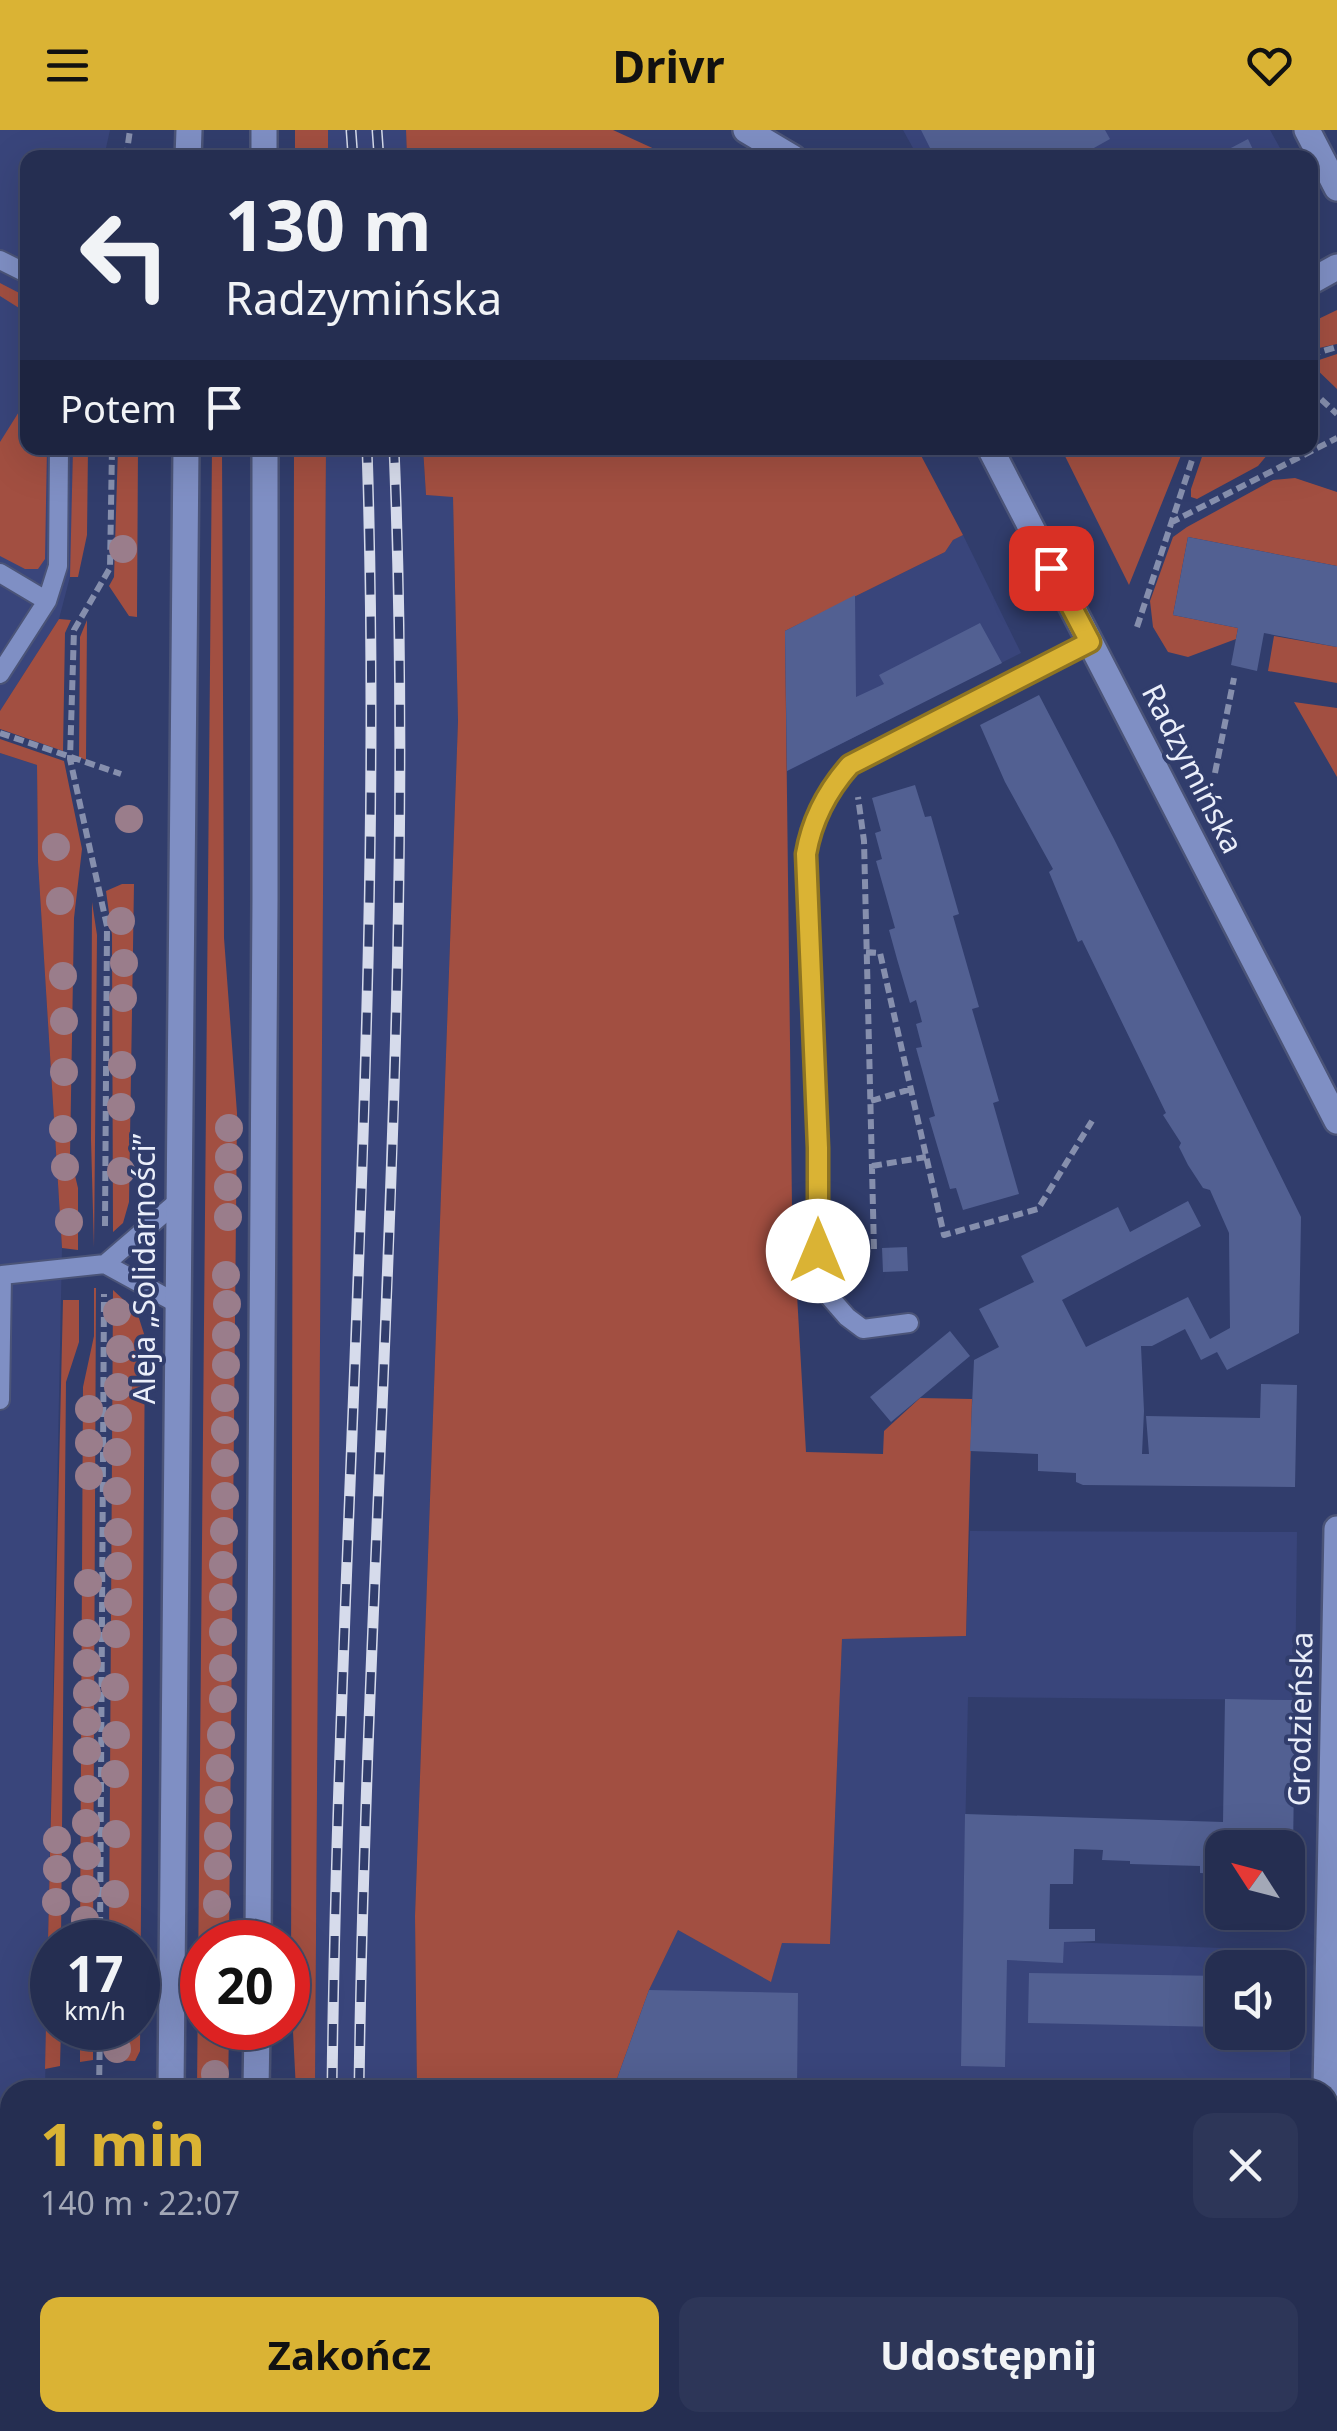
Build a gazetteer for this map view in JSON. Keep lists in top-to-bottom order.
{
  "streets": {
    "main road": ["Radzymińska", "Aleja „Solidarności”", "Grodzieńska"]
  },
  "north": "top left",
  "page": {
    "header": "Drivr",
    "turn": ["130 m", "Radzymińska"],
    "then": "Potem",
    "speed": "17 km/h",
    "limit": "20",
    "heading": ["1 min", "140 m · 22:07"],
    "buttons": ["Zakończ", "Udostępnij"]
  }
}
